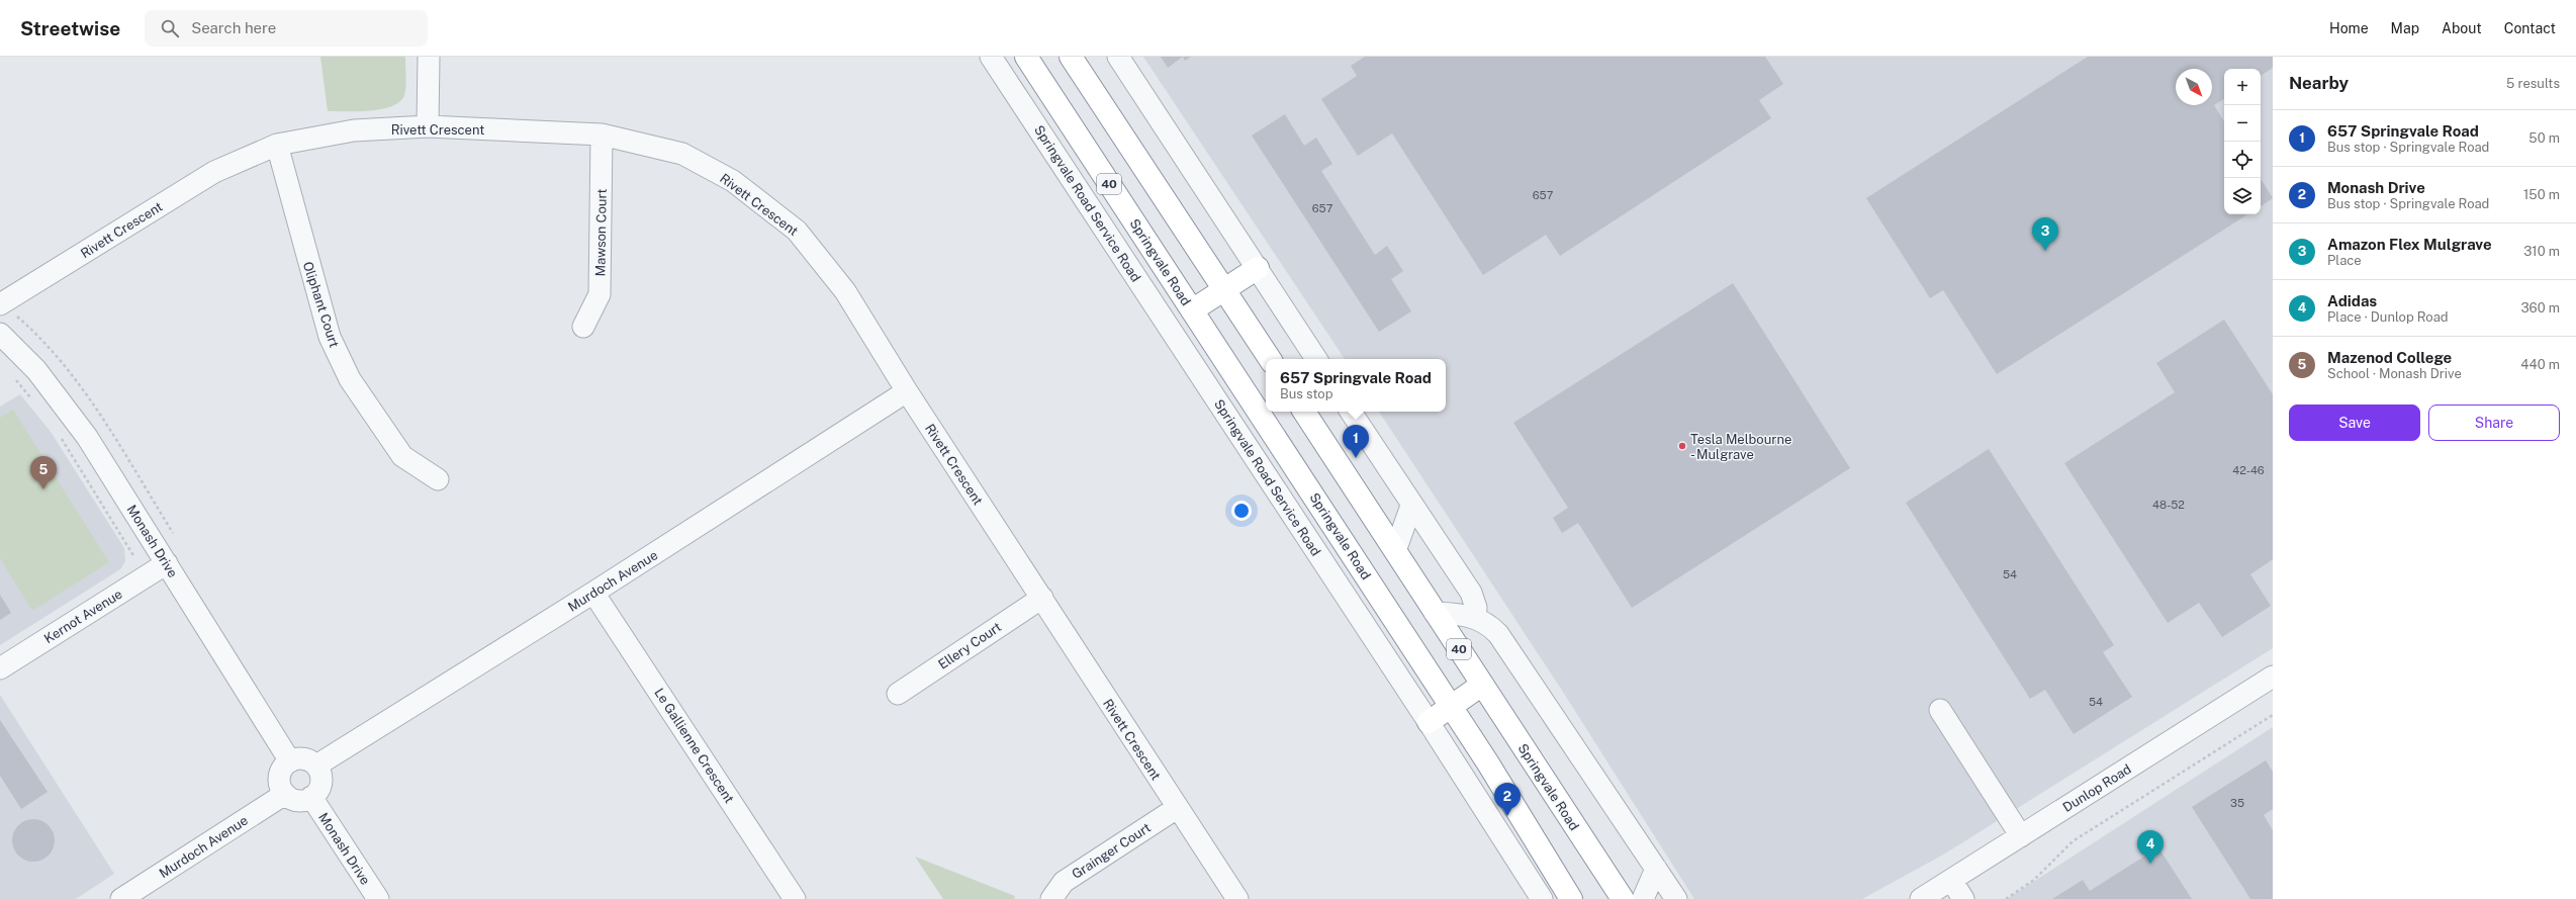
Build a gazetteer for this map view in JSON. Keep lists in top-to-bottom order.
{
  "streets": {
    "highway": ["40", "Springvale Road"],
    "street": [
      "Rivett Crescent",
      "Springvale Road Service Road",
      "Mawson Court",
      "Oliphant Court",
      "Monash Drive",
      "Murdoch Avenue",
      "Kernot Avenue",
      "Ellery Court",
      "Le Gallienne Crescent",
      "Dunlop Road",
      "Grainger Court"
    ]
  },
  "crossings": [
    ["Rivett Crescent", "Mawson Court"],
    ["Rivett Crescent", "Oliphant Court"],
    ["Rivett Crescent", "Murdoch Avenue"],
    ["Rivett Crescent", "Ellery Court"],
    ["Rivett Crescent", "Grainger Court"],
    ["Monash Drive", "Murdoch Avenue"],
    ["Monash Drive", "Kernot Avenue"],
    ["Murdoch Avenue", "Le Gallienne Crescent"]
  ],
  "places": ["Tesla Melbourne - Mulgrave"],
  "house_numbers": [
    "657",
    "657",
    "42-46",
    "48-52",
    "54",
    "54",
    "35"
  ],
  "north": "bottom right",
  "page": {
    "header": "Streetwise",
    "search": "Search here",
    "nav": [
      "Home",
      "Map",
      "About",
      "Contact"
    ],
    "heading": ["Nearby", "5 results"],
    "map_buttons": ["+", "−"],
    "list": [
      {
        "mark": "1",
        "name": "657 Springvale Road",
        "note": "Bus stop · Springvale Road",
        "value": "50 m"
      },
      {
        "mark": "2",
        "name": "Monash Drive",
        "note": "Bus stop · Springvale Road",
        "value": "150 m"
      },
      {
        "mark": "3",
        "name": "Amazon Flex Mulgrave",
        "note": "Place",
        "value": "310 m"
      },
      {
        "mark": "4",
        "name": "Adidas",
        "note": "Place · Dunlop Road",
        "value": "360 m"
      },
      {
        "mark": "5",
        "name": "Mazenod College",
        "note": "School · Monash Drive",
        "value": "440 m"
      }
    ],
    "pins": [
      "3",
      "1",
      "5",
      "2",
      "4"
    ],
    "popup": ["657 Springvale Road", "Bus stop"],
    "buttons": ["Save", "Share"]
  }
}
